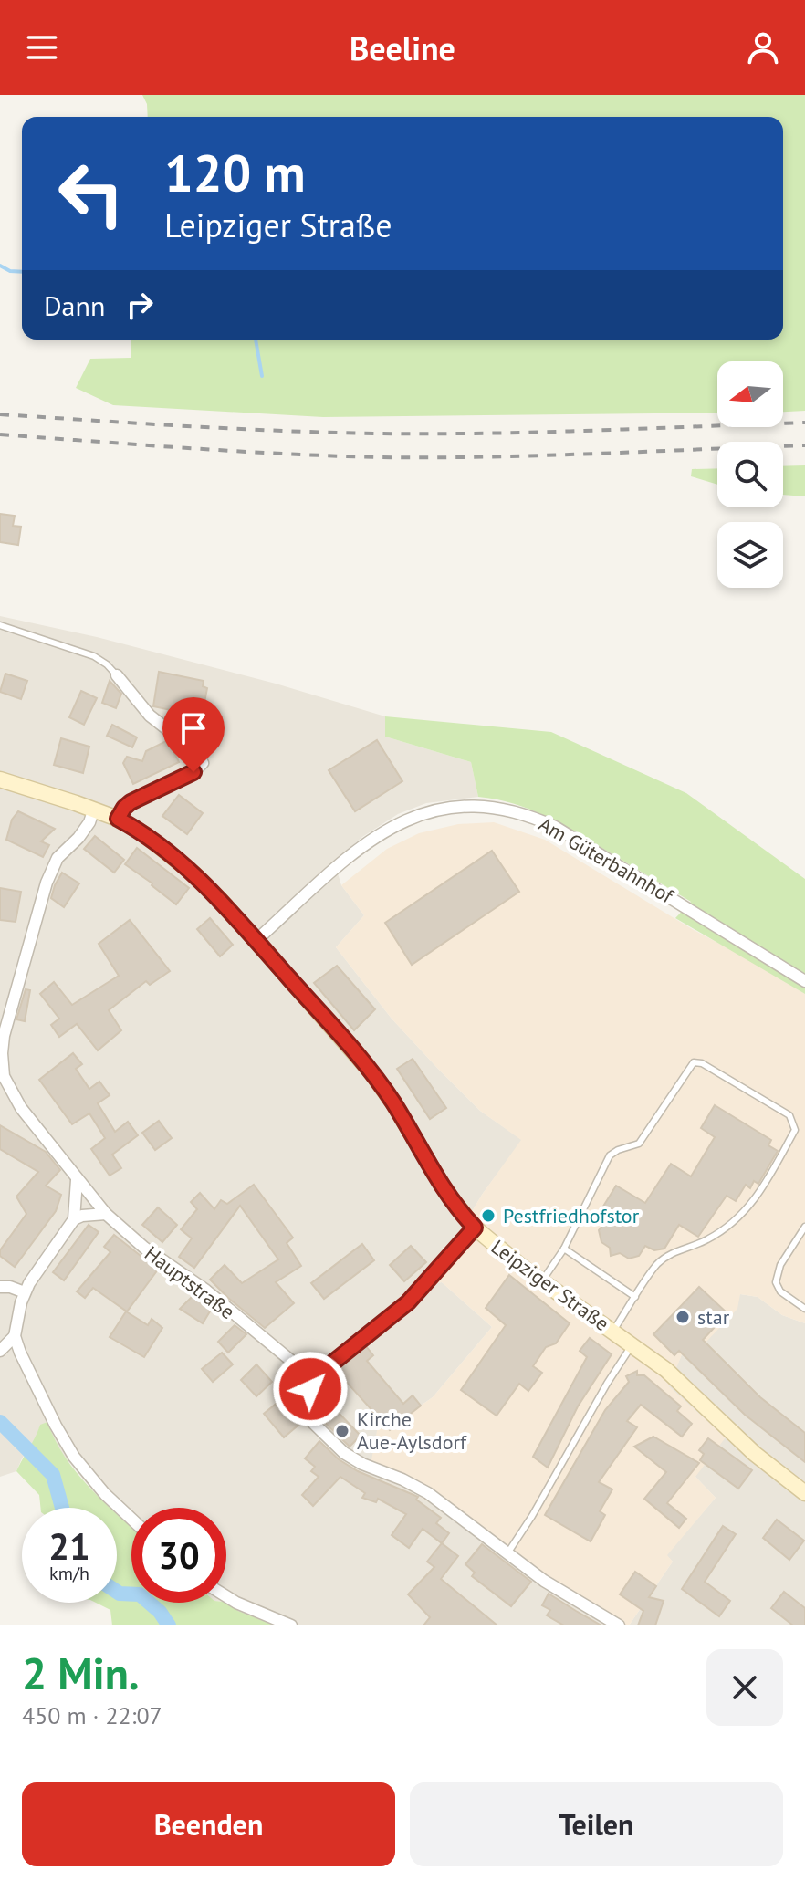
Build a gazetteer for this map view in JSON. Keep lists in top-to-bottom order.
{
  "streets": {
    "street": ["Am Güterbahnhof", "Hauptstraße", "Leipziger Straße"]
  },
  "crossings": [
    ["Am Güterbahnhof", "Leipziger Straße"],
    ["Hauptstraße", "Leipziger Straße"]
  ],
  "places": ["Pestfriedhofstor", "star", "Kirche Aue-Aylsdorf"],
  "north": "left",
  "page": {
    "header": "Beeline",
    "turn": ["120 m", "Leipziger Straße"],
    "then": "Dann",
    "speed": "21 km/h",
    "limit": "30",
    "heading": ["2 Min.", "450 m · 22:07"],
    "buttons": ["Beenden", "Teilen"]
  }
}
